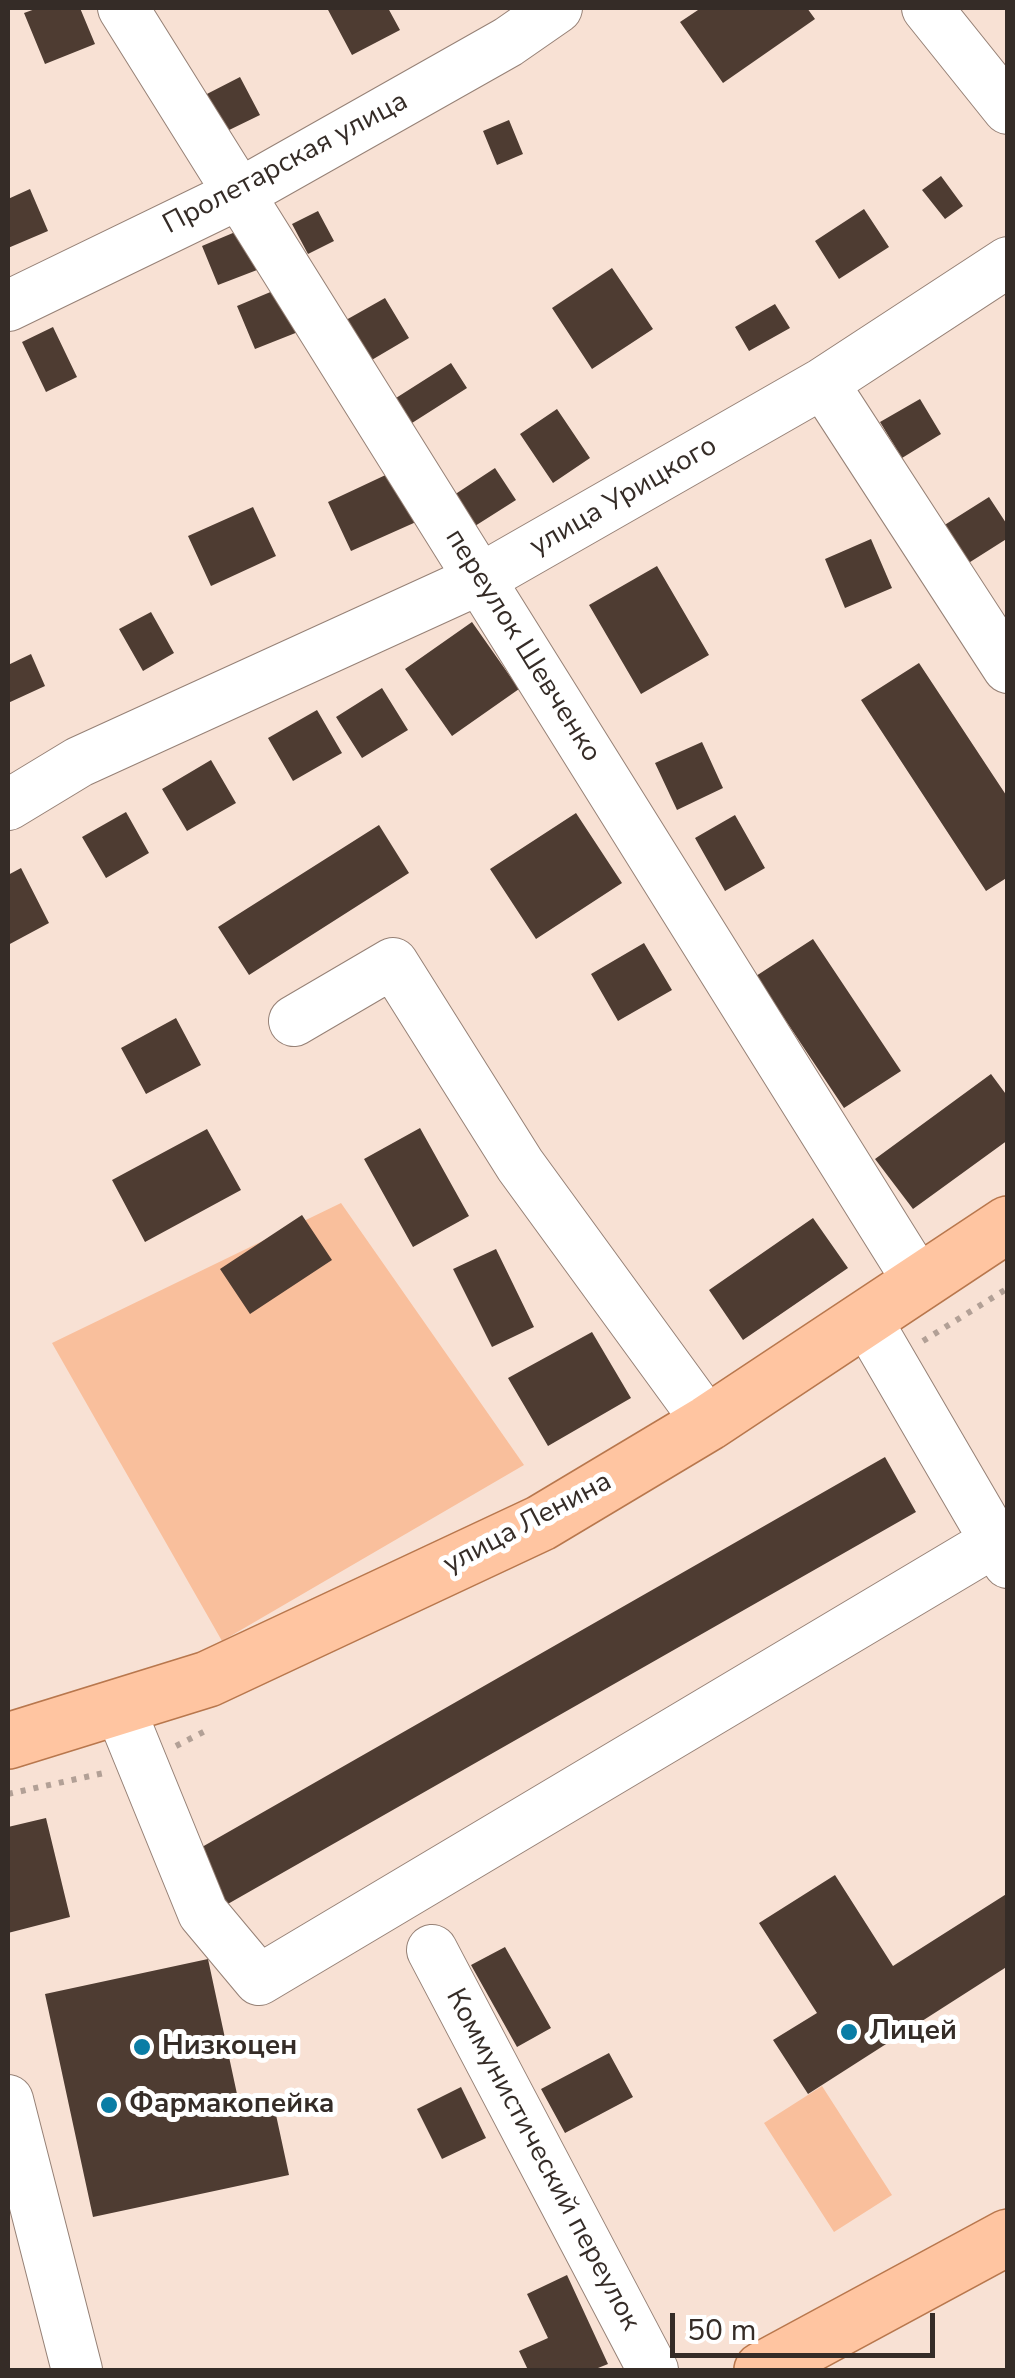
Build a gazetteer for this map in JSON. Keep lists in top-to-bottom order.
{
  "streets": {
    "main road": ["улица Ленина"],
    "street": [
      "Пролетарская улица",
      "улица Урицкого",
      "переулок Шевченко",
      "Коммунистический переулок"
    ]
  },
  "crossings": [
    ["Пролетарская улица", "переулок Шевченко"],
    ["улица Урицкого", "переулок Шевченко"],
    ["переулок Шевченко", "улица Ленина"]
  ],
  "places": ["Лицей", "Низкоцен", "Фармакопейка"],
  "scale_bar": "50 m"
}
